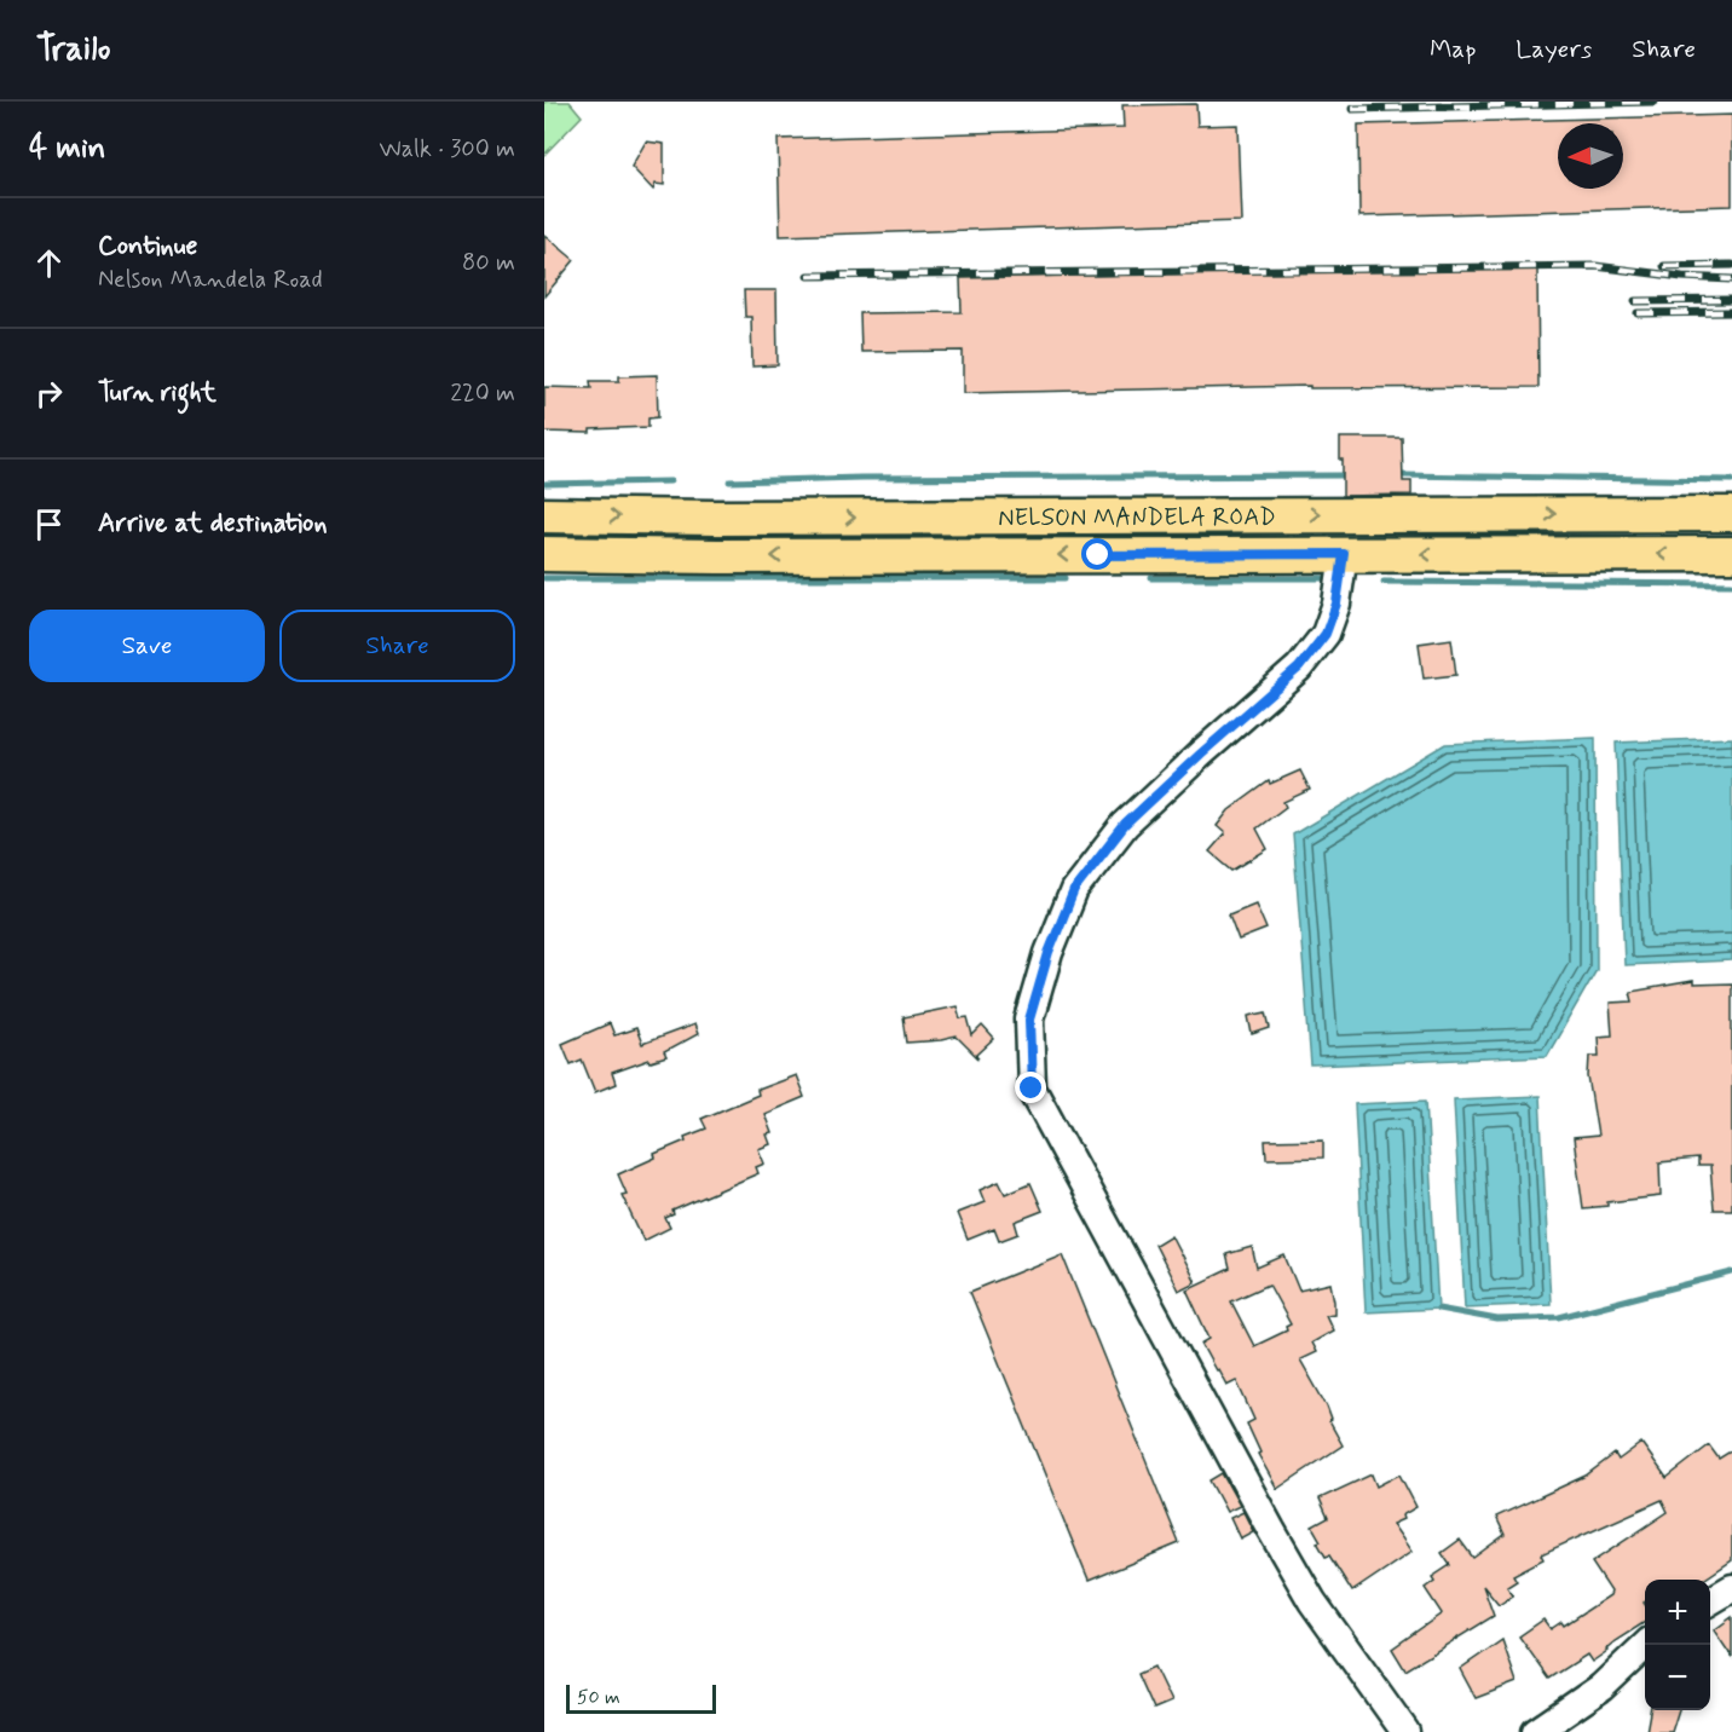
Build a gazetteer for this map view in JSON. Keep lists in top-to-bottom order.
{
  "streets": {
    "main road": ["NELSON MANDELA ROAD"]
  },
  "scale_bar": "50 m",
  "north": "left",
  "page": {
    "header": "Trailo",
    "nav": ["Map", "Layers", "Share"],
    "heading": ["4 min", "Walk · 300 m"],
    "list": [
      ["Continue", "Nelson Mandela Road", "80 m"],
      ["Turn right", "220 m"],
      "Arrive at destination"
    ],
    "buttons": ["Save", "Share"],
    "map_buttons": ["+", "−"],
    "scale": "50 m"
  }
}
